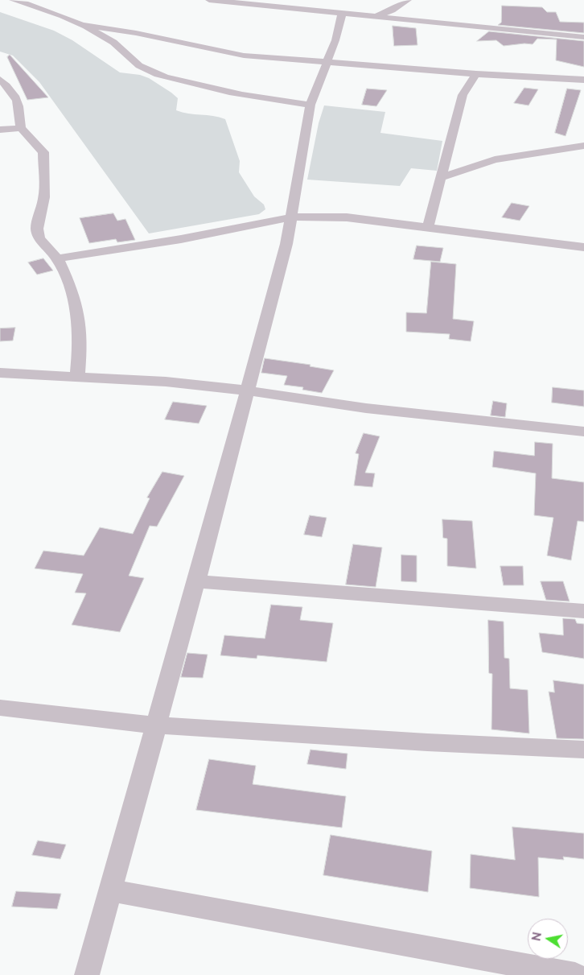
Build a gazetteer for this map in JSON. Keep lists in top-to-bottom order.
{
  "north": "left"
}
